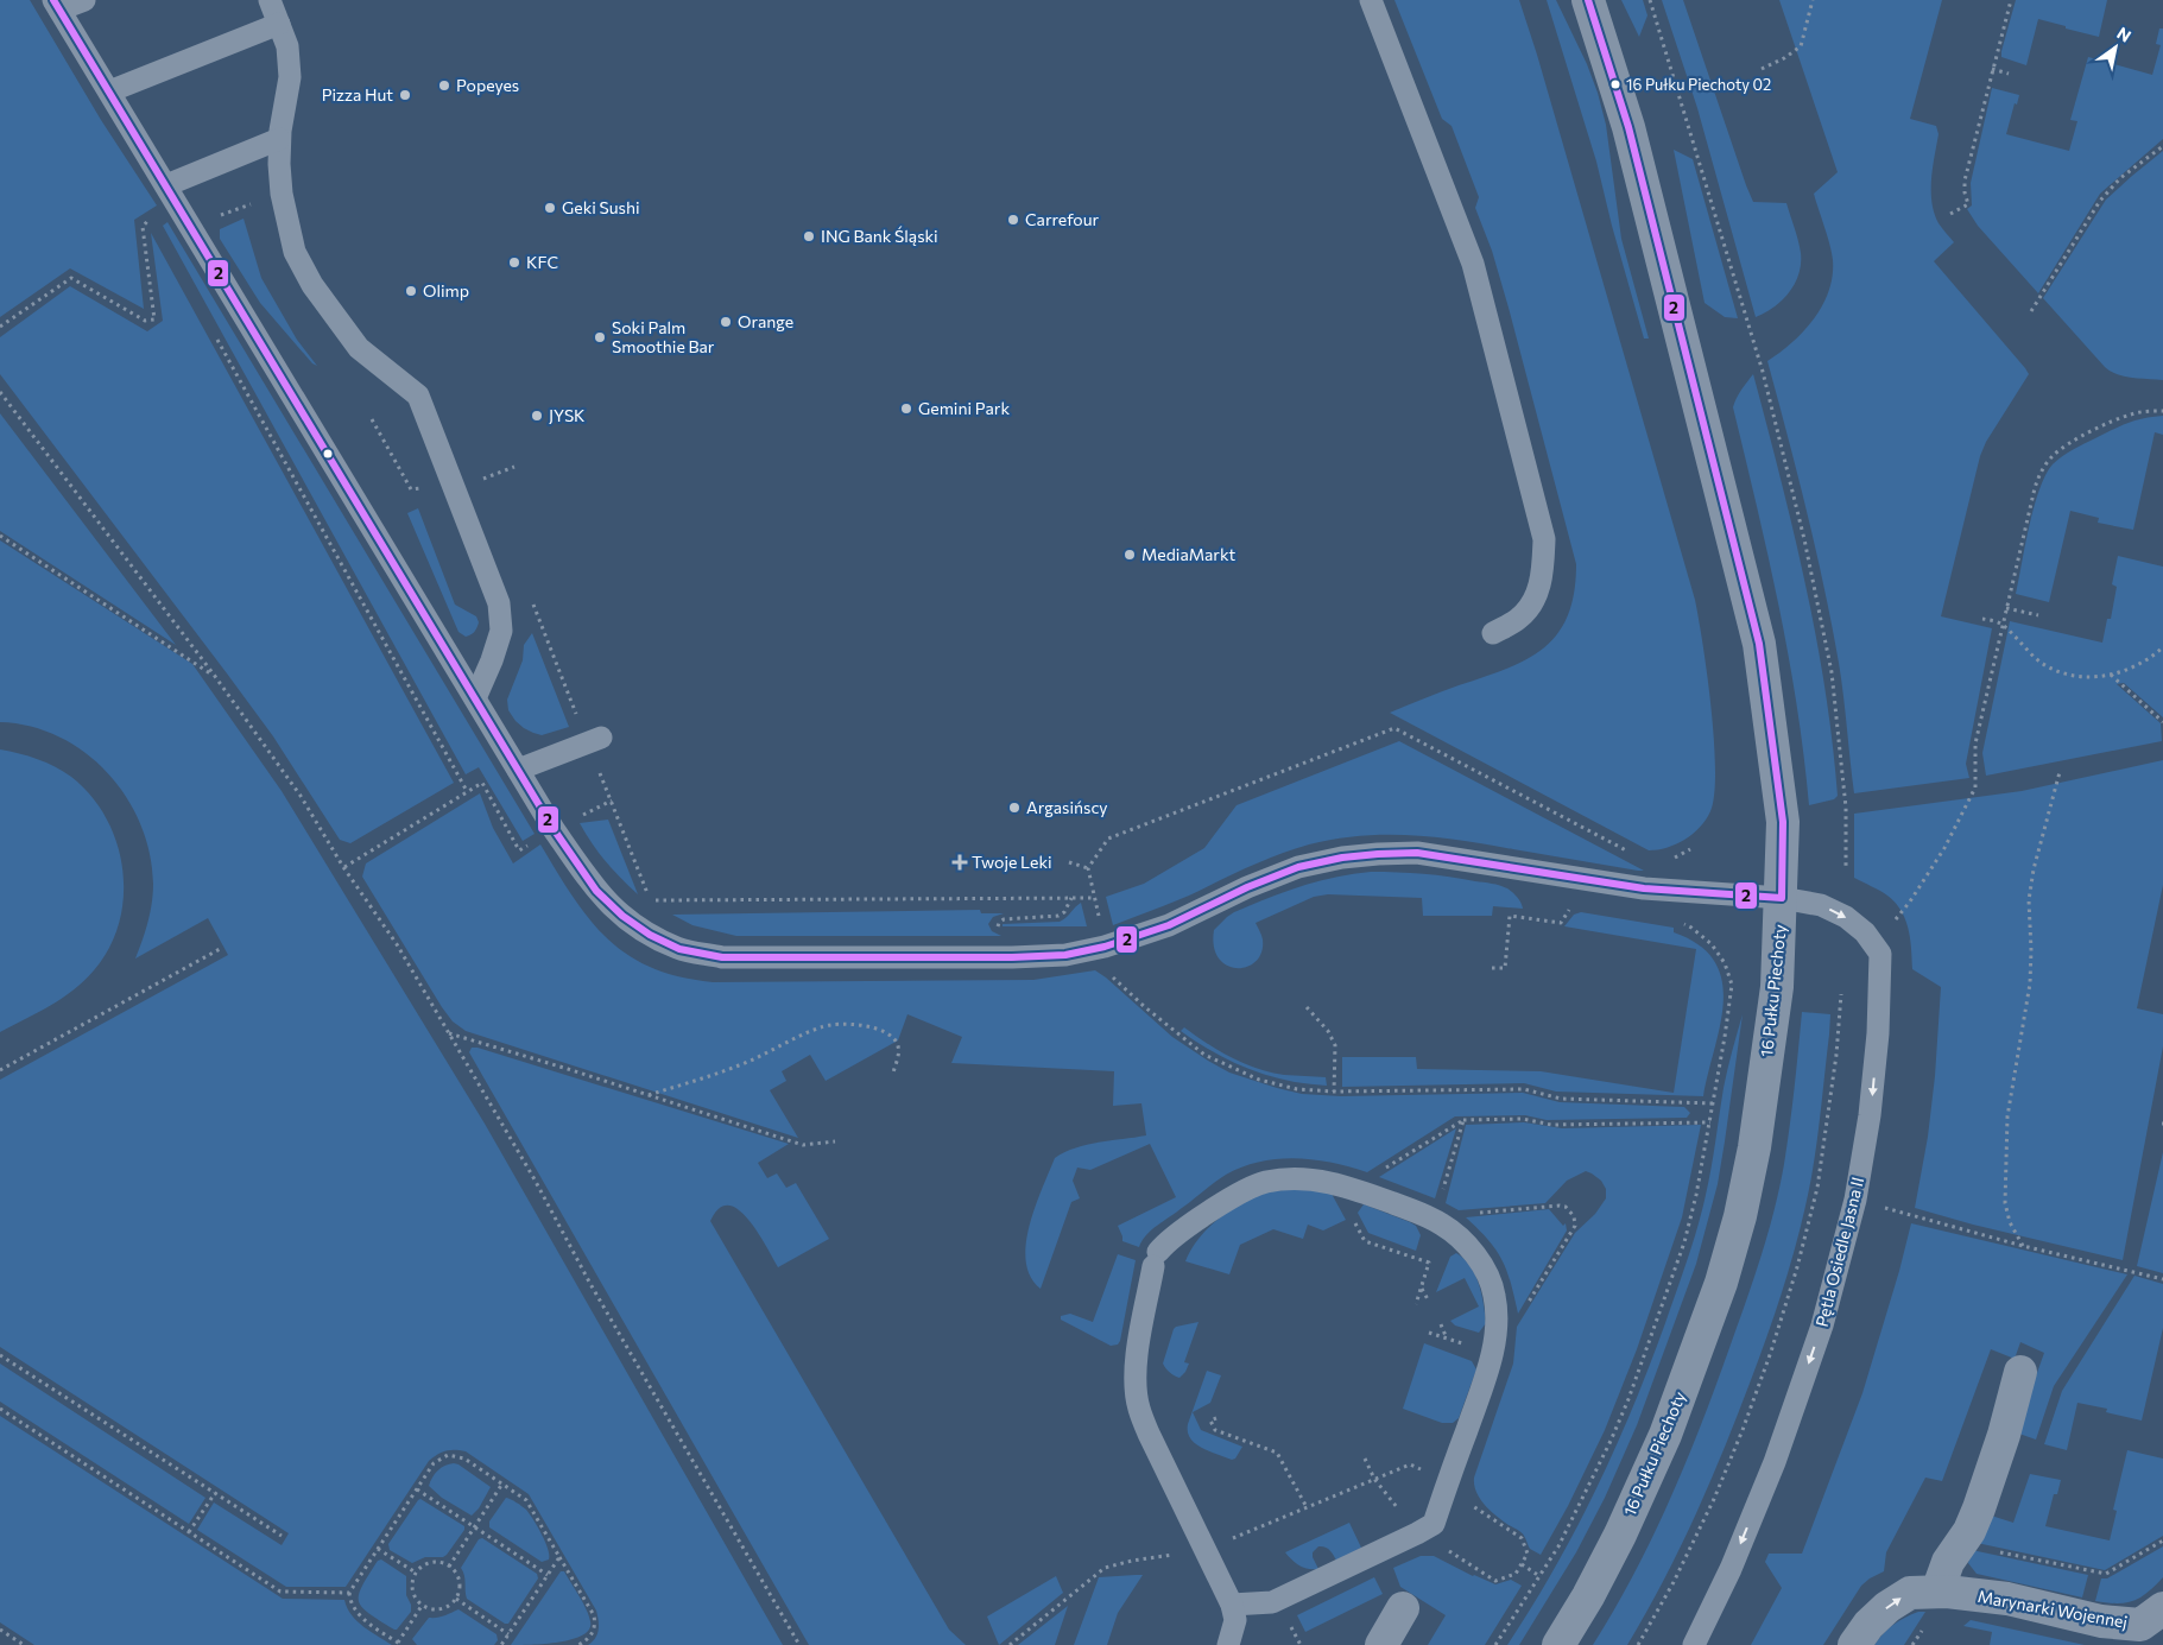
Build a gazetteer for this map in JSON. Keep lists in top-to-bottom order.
{
  "streets": {
    "street": ["16 Pułku Piechoty", "Marynarki Wojennej"],
    "lane": ["Pętla Osiedle Jasna II"]
  },
  "one_way": ["Pętla Osiedle Jasna II"],
  "places": {
    "other": [
      "16 Pułku Piechoty 02",
      "Popeyes",
      "Pizza Hut",
      "Geki Sushi",
      "Carrefour",
      "ING Bank Śląski",
      "KFC",
      "Olimp",
      "Orange",
      "Soki Palm Smoothie Bar",
      "Gemini Park",
      "JYSK",
      "MediaMarkt",
      "Argasińscy"
    ],
    "health": ["Twoje Leki"]
  },
  "lines": ["transit line 2"],
  "north": "top right"
}
